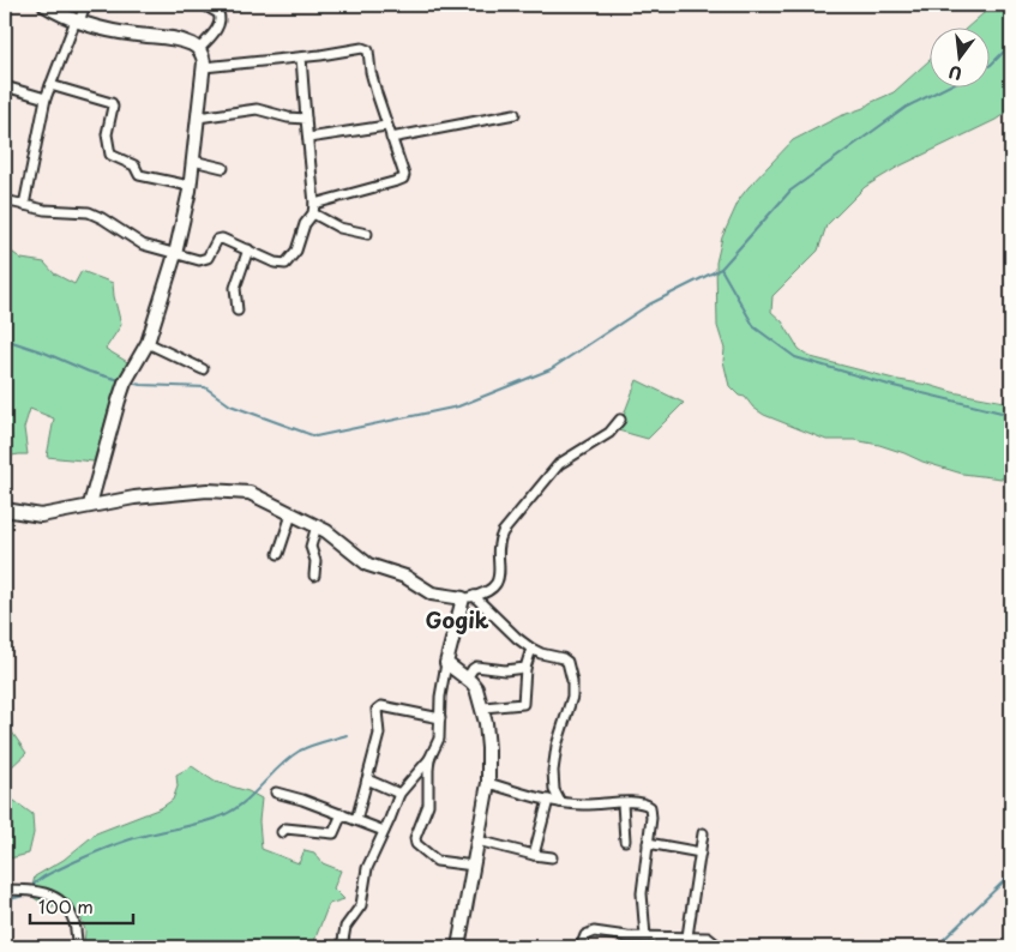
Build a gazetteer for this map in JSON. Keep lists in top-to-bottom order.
{
  "districts": ["Gogik"],
  "scale_bar": "100 m",
  "north": "bottom"
}
